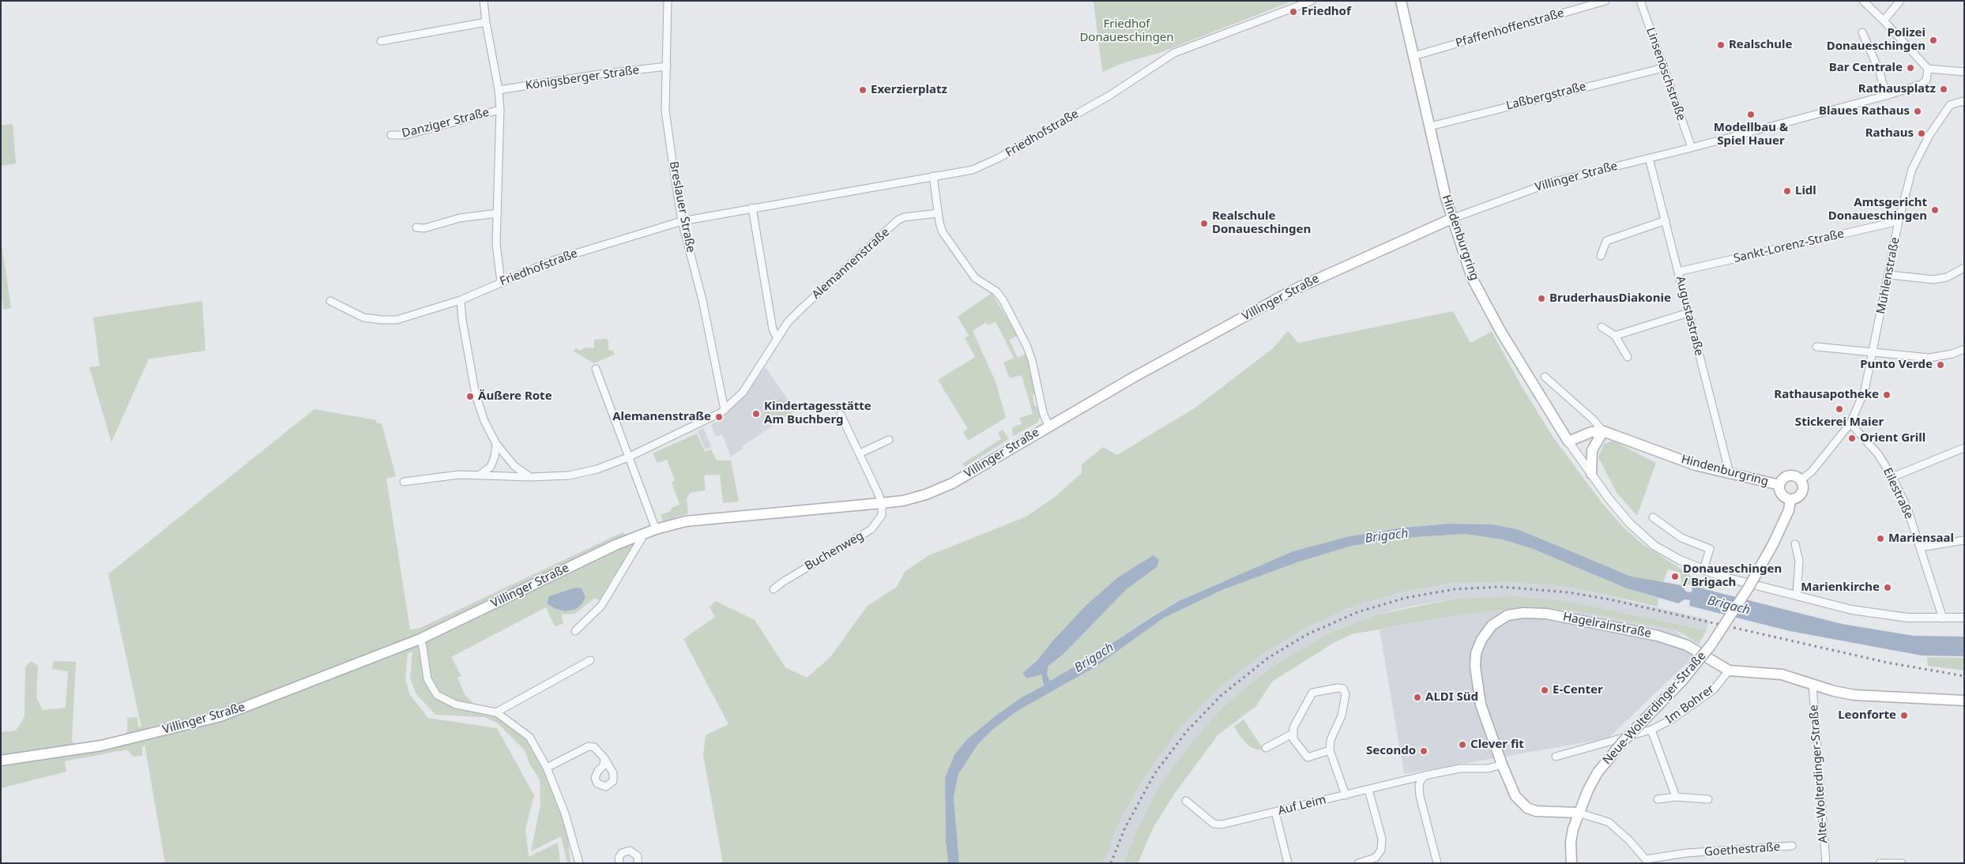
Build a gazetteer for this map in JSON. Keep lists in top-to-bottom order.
{
  "streets": {
    "main road": [
      "Villinger Straße",
      "Hindenburgring",
      "Hagelrainstraße",
      "Neue-Wolterdinger-Straße"
    ],
    "street": [
      "Pfaffenhoffenstraße",
      "Linsenöschstraße",
      "Königsberger Straße",
      "Laßbergstraße",
      "Danziger Straße",
      "Friedhofstraße",
      "Breslauer Straße",
      "Sankt-Lorenz-Straße",
      "Alemannenstraße",
      "Mühlenstraße",
      "Augustastraße",
      "Eilestraße",
      "Buchenweg",
      "Im Bohrer",
      "Alte-Wolterdinger-Straße",
      "Auf Leim",
      "Goethestraße"
    ]
  },
  "crossings": [
    ["Pfaffenhoffenstraße", "Hindenburgring"],
    ["Linsenöschstraße", "Laßbergstraße"],
    ["Linsenöschstraße", "Villinger Straße"],
    ["Königsberger Straße", "Danziger Straße"],
    ["Königsberger Straße", "Breslauer Straße"],
    ["Laßbergstraße", "Hindenburgring"],
    ["Danziger Straße", "Friedhofstraße"],
    ["Friedhofstraße", "Breslauer Straße"],
    ["Villinger Straße", "Hindenburgring"],
    ["Villinger Straße", "Augustastraße"],
    ["Villinger Straße", "Buchenweg"],
    ["Breslauer Straße", "Alemannenstraße"],
    ["Hindenburgring", "Mühlenstraße"],
    ["Hindenburgring", "Augustastraße"],
    ["Hindenburgring", "Neue-Wolterdinger-Straße"],
    ["Sankt-Lorenz-Straße", "Mühlenstraße"],
    ["Sankt-Lorenz-Straße", "Augustastraße"],
    ["Mühlenstraße", "Eilestraße"],
    ["Mühlenstraße", "Neue-Wolterdinger-Straße"],
    ["Hagelrainstraße", "Im Bohrer"],
    ["Hagelrainstraße", "Neue-Wolterdinger-Straße"],
    ["Hagelrainstraße", "Alte-Wolterdinger-Straße"],
    ["Hagelrainstraße", "Auf Leim"]
  ],
  "water": ["Brigach"],
  "parks": ["Friedhof Donaueschingen"],
  "places": [
    "Friedhof",
    "Polizei Donaueschingen",
    "Realschule",
    "Bar Centrale",
    "Rathausplatz",
    "Exerzierplatz",
    "Blaues Rathaus",
    "Modellbau & Spiel Hauer",
    "Rathaus",
    "Lidl",
    "Amtsgericht Donaueschingen",
    "Realschule Donaueschingen",
    "BruderhausDiakonie",
    "Punto Verde",
    "Rathausapotheke",
    "Äußere Rote",
    "Stickerei Maier",
    "Kindertagesstätte Am Buchberg",
    "Alemanenstraße",
    "Orient Grill",
    "Mariensaal",
    "Donaueschingen / Brigach",
    "Marienkirche",
    "E-Center",
    "ALDI Süd",
    "Leonforte",
    "Clever fit",
    "Secondo"
  ]
}
